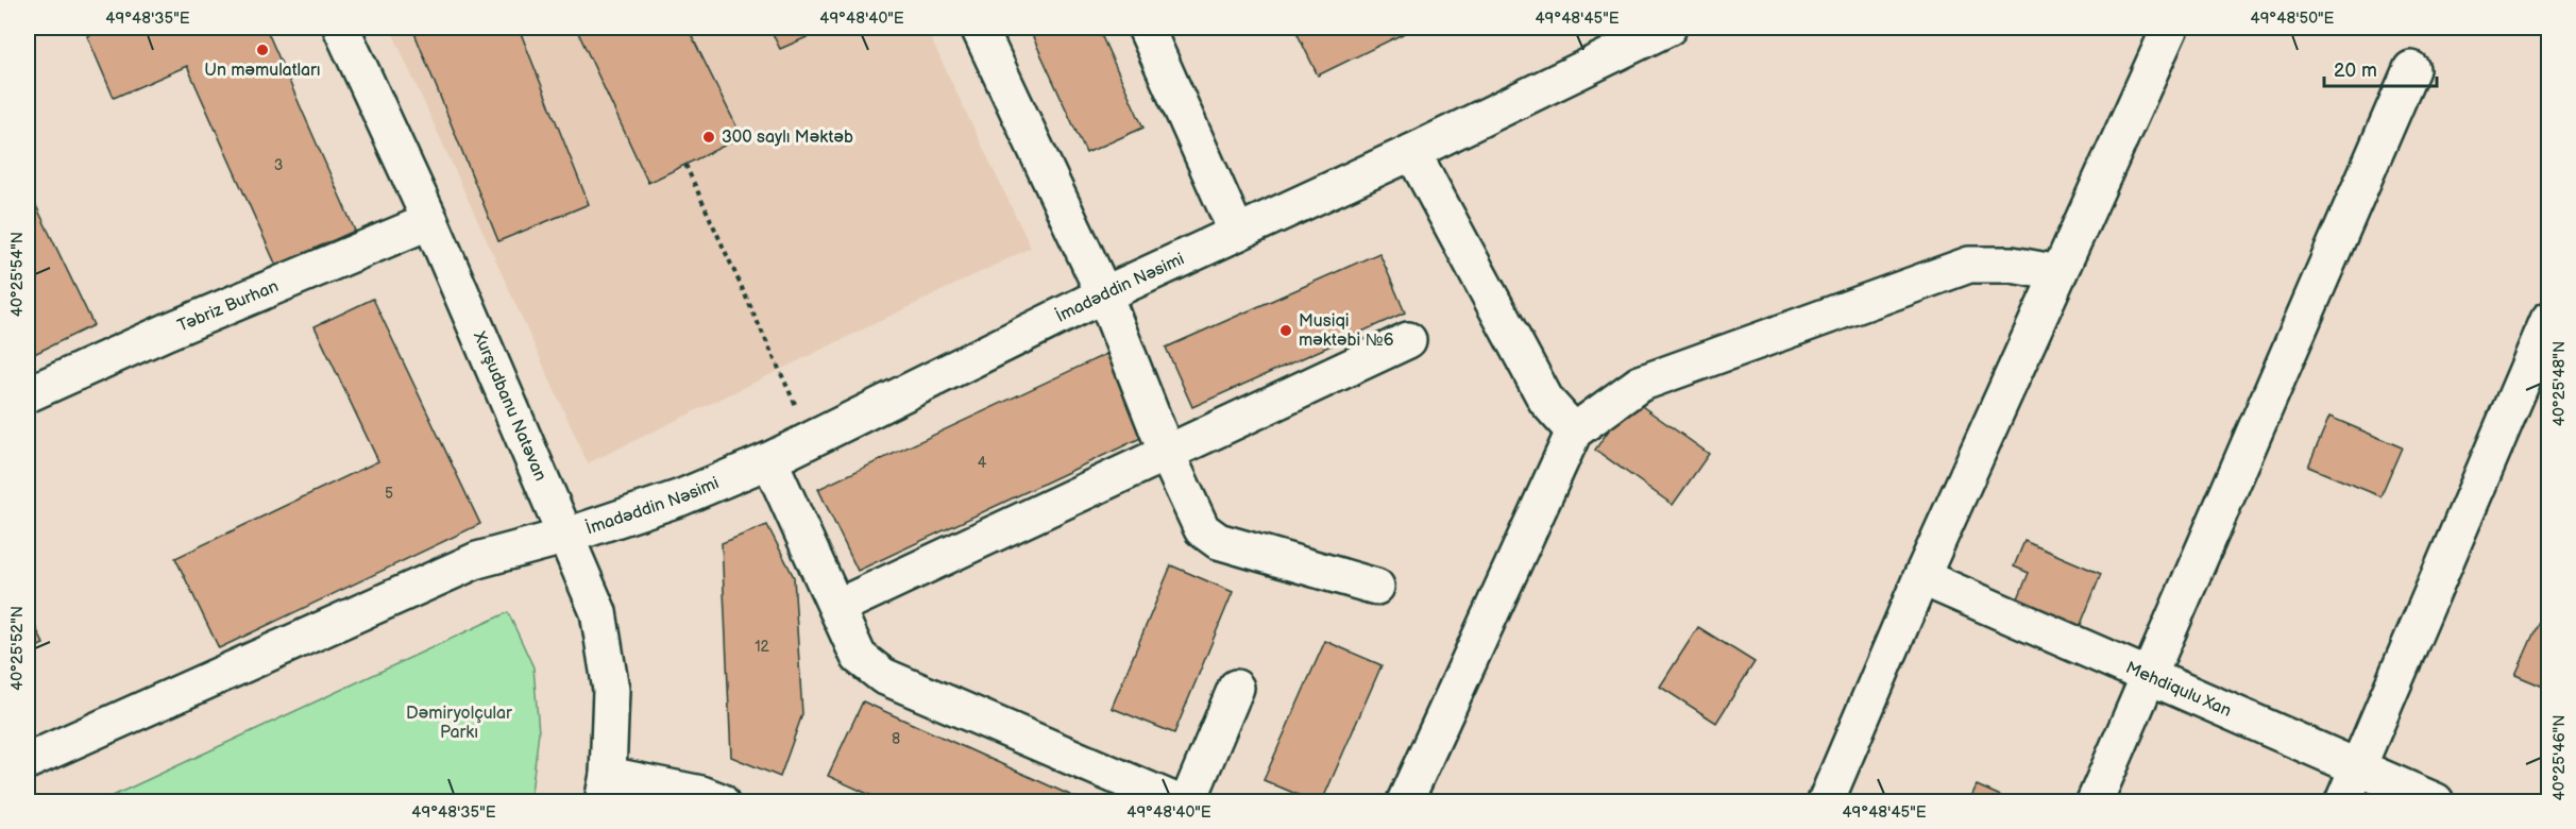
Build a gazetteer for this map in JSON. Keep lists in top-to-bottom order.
{
  "streets": {
    "street": [
      "İmadəddin Nəsimi",
      "Təbriz Burhan",
      "Xurşudbanu Natəvan",
      "Mehdiqulu Xan"
    ]
  },
  "crossings": [
    ["İmadəddin Nəsimi", "Xurşudbanu Natəvan"],
    ["Təbriz Burhan", "Xurşudbanu Natəvan"]
  ],
  "parks": ["Dəmiryolçular Parkı"],
  "places": ["Un məmulatları", "300 saylı Məktəb", "Musiqi məktəbi №6"],
  "house_numbers": [
    "3",
    "4",
    "5",
    "12",
    "8"
  ],
  "scale_bar": "20 m",
  "coordinates": [
    "49°48'35\"E",
    "49°48'40\"E",
    "49°48'45\"E",
    "49°48'50\"E",
    "40°25'54\"N",
    "40°25'48\"N",
    "40°25'52\"N",
    "40°25'46\"N"
  ]
}
